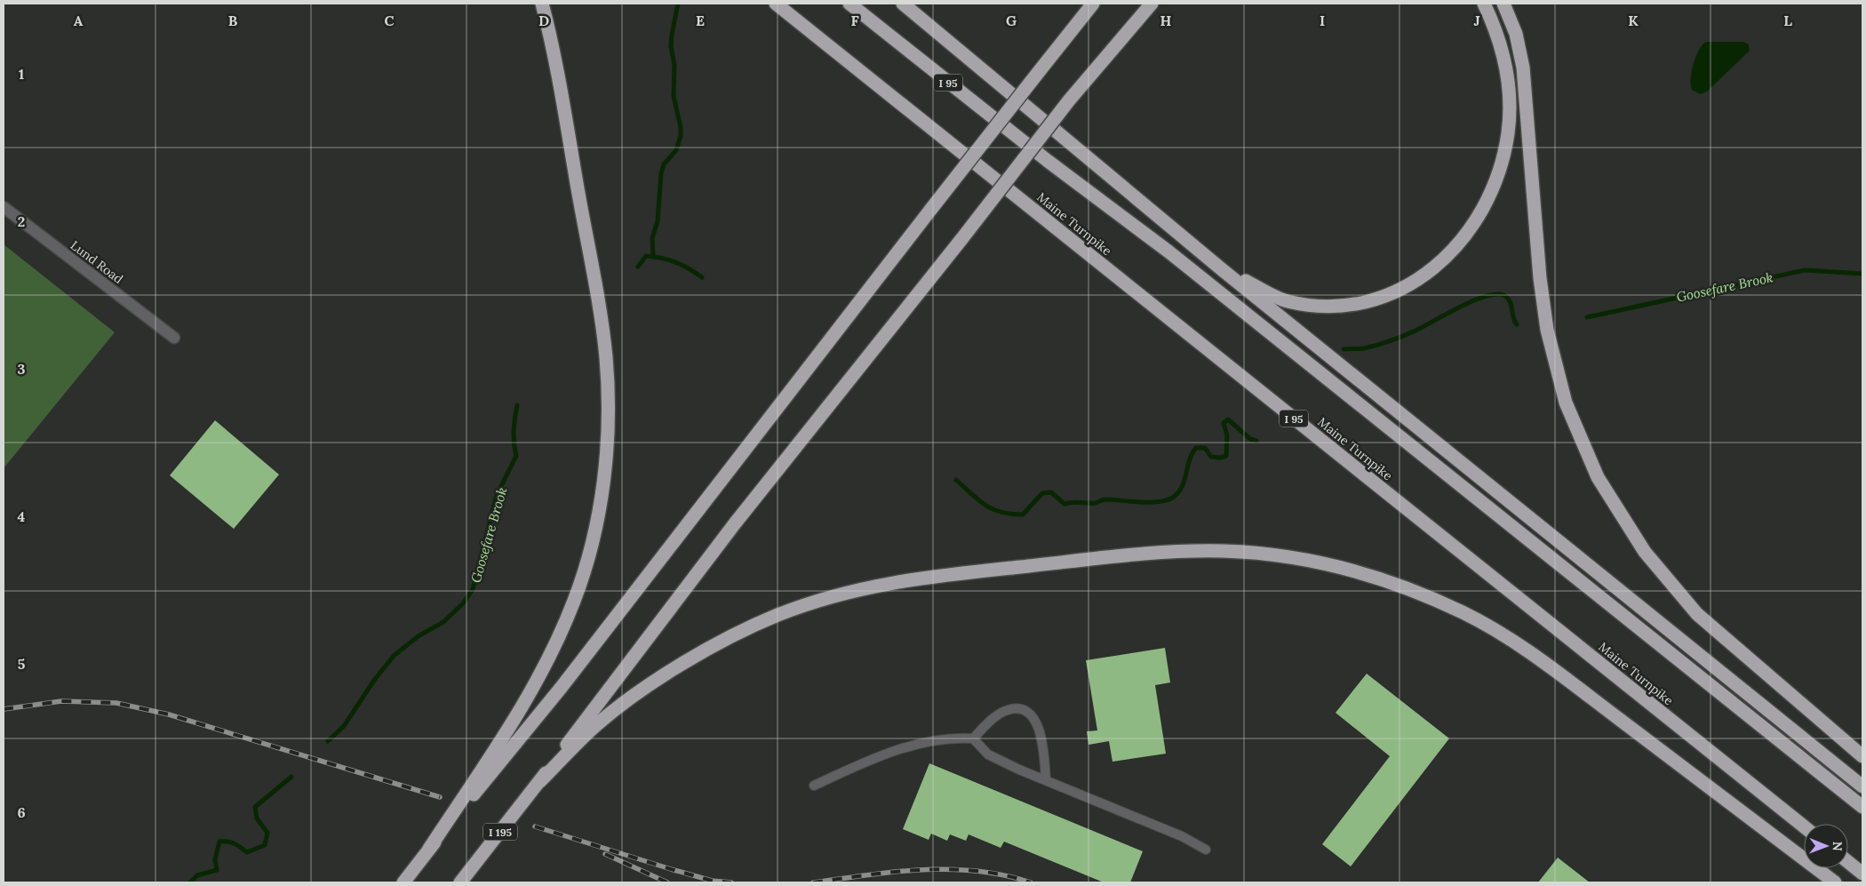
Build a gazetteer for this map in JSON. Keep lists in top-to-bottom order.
{
  "streets": {
    "highway": ["I 95", "Maine Turnpike", "I 195"],
    "street": ["Lund Road"]
  },
  "water": ["Goosefare Brook"],
  "north": "right",
  "grid": {
    "columns": [
      "A",
      "B",
      "C",
      "D",
      "E",
      "F",
      "G",
      "H",
      "I",
      "J",
      "K",
      "L"
    ],
    "rows": [
      "1",
      "2",
      "3",
      "4",
      "5",
      "6"
    ]
  }
}
